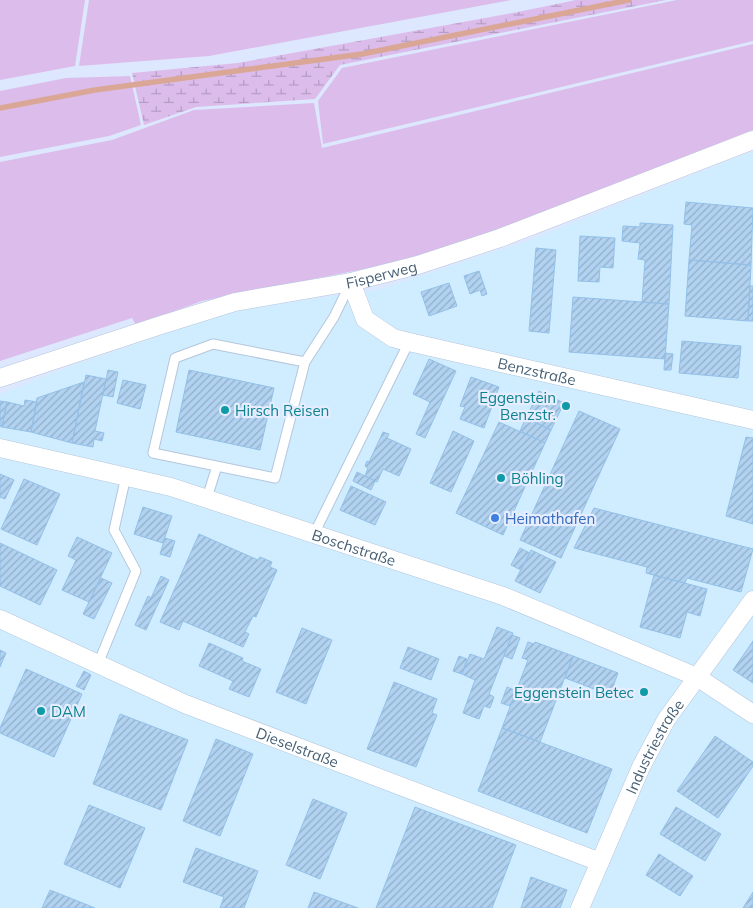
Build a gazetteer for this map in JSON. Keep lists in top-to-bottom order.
{
  "streets": {
    "street": [
      "Fisperweg",
      "Benzstraße",
      "Boschstraße",
      "Dieselstraße",
      "Industriestraße"
    ]
  },
  "crossings": [
    ["Fisperweg", "Benzstraße"],
    ["Boschstraße", "Industriestraße"],
    ["Dieselstraße", "Industriestraße"]
  ],
  "places": [
    "Eggenstein Benzstr.",
    "Hirsch Reisen",
    "Böhling",
    "Heimathafen",
    "Eggenstein Betec",
    "DAM"
  ]
}
